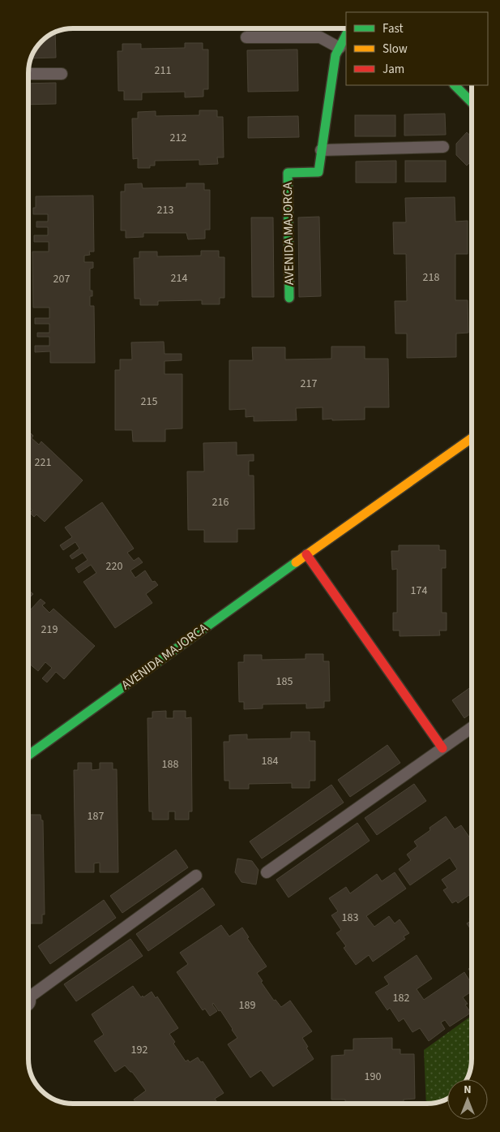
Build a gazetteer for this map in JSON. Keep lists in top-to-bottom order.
{
  "streets": {
    "street": ["AVENIDA MAJORCA"]
  },
  "house_numbers": [
    "211",
    "212",
    "213",
    "218",
    "214",
    "207",
    "217",
    "215",
    "221",
    "216",
    "220",
    "174",
    "219",
    "185",
    "184",
    "188",
    "187",
    "183",
    "182",
    "189",
    "192",
    "190"
  ],
  "legend": ["Fast", "Slow", "Jam"],
  "north": "top"
}
